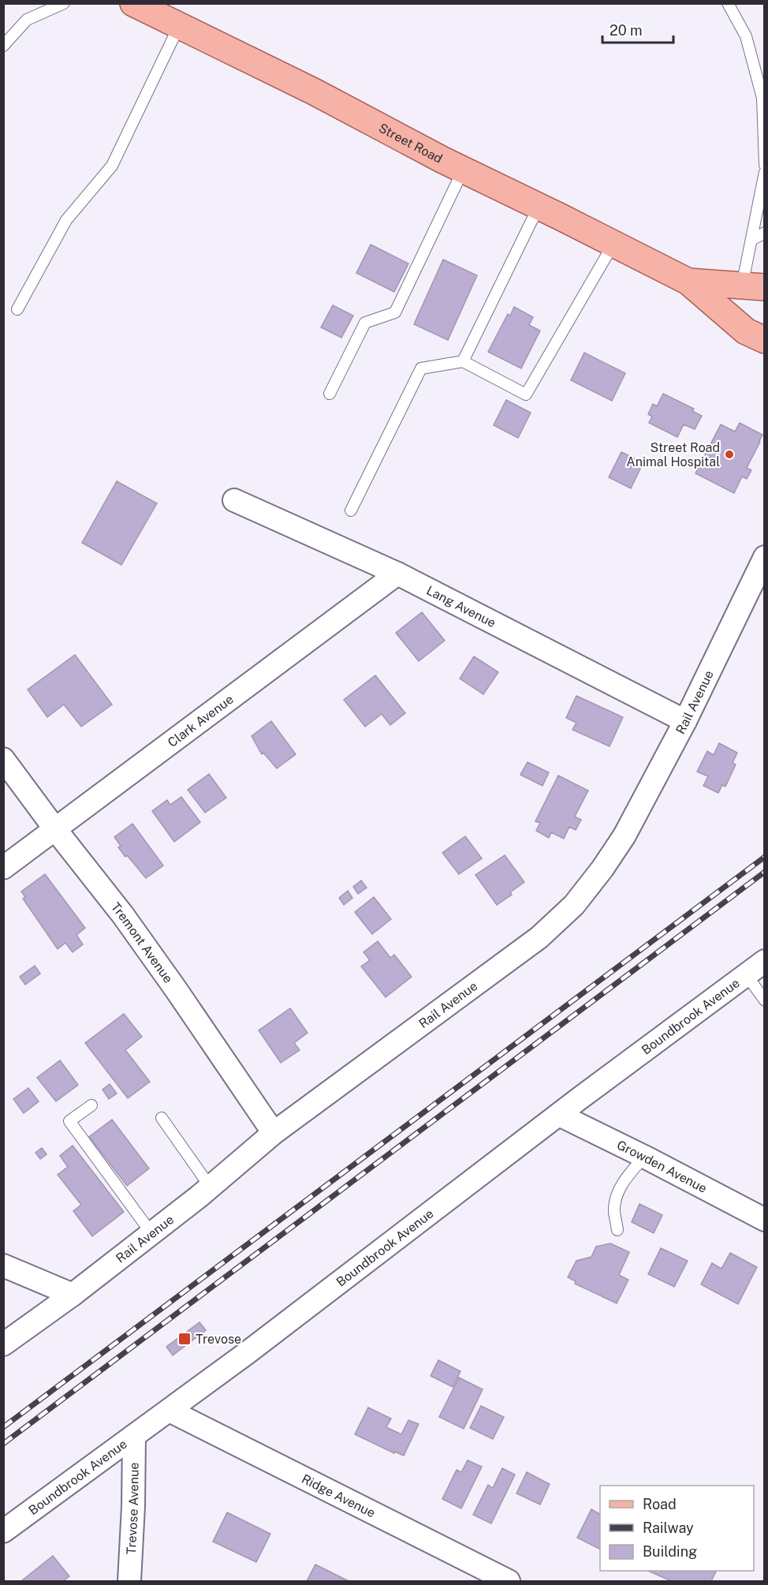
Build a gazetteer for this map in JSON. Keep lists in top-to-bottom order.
{
  "streets": {
    "main road": ["Street Road"],
    "street": [
      "Lang Avenue",
      "Rail Avenue",
      "Clark Avenue",
      "Tremont Avenue",
      "Boundbrook Avenue",
      "Growden Avenue",
      "Ridge Avenue",
      "Trevose Avenue"
    ]
  },
  "crossings": [
    ["Lang Avenue", "Rail Avenue"],
    ["Lang Avenue", "Clark Avenue"],
    ["Rail Avenue", "Tremont Avenue"],
    ["Clark Avenue", "Tremont Avenue"],
    ["Boundbrook Avenue", "Growden Avenue"],
    ["Boundbrook Avenue", "Ridge Avenue"],
    ["Boundbrook Avenue", "Trevose Avenue"]
  ],
  "places": {
    "other": ["Street Road Animal Hospital"],
    "transit": ["Trevose"]
  },
  "legend": ["Road", "Railway", "Building"],
  "scale_bar": "20 m"
}
